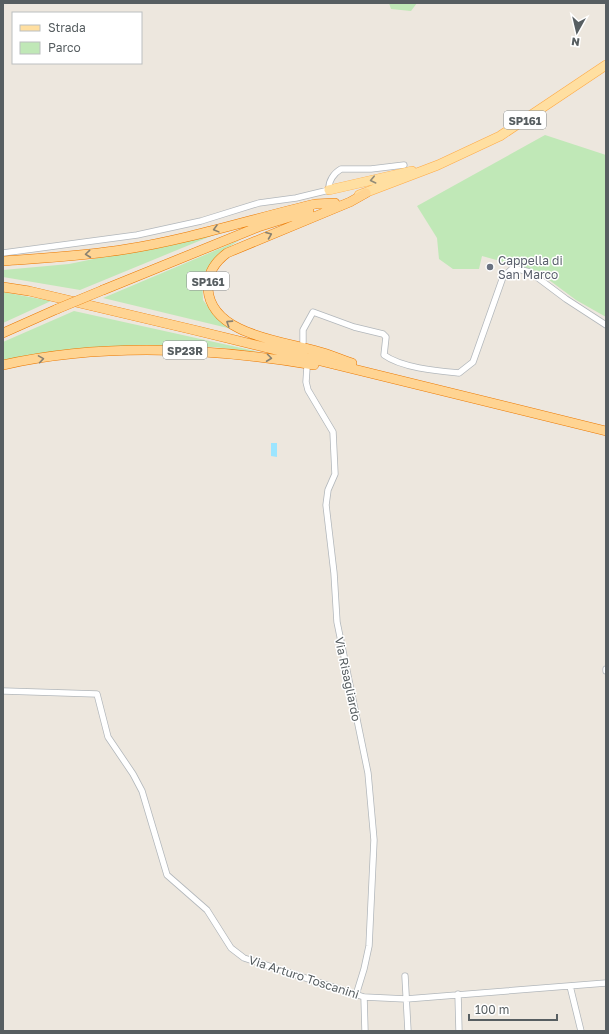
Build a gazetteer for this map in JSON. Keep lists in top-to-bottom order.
{
  "streets": {
    "highway": ["SP161", "SP23R"],
    "street": ["Via Risagliardo", "Via Arturo Toscanini"]
  },
  "crossings": [
    ["SP161", "SP23R"],
    ["Via Risagliardo", "Via Arturo Toscanini"]
  ],
  "places": ["Cappella di San Marco"],
  "legend": ["Strada", "Parco"],
  "scale_bar": "100 m",
  "north": "bottom"
}
